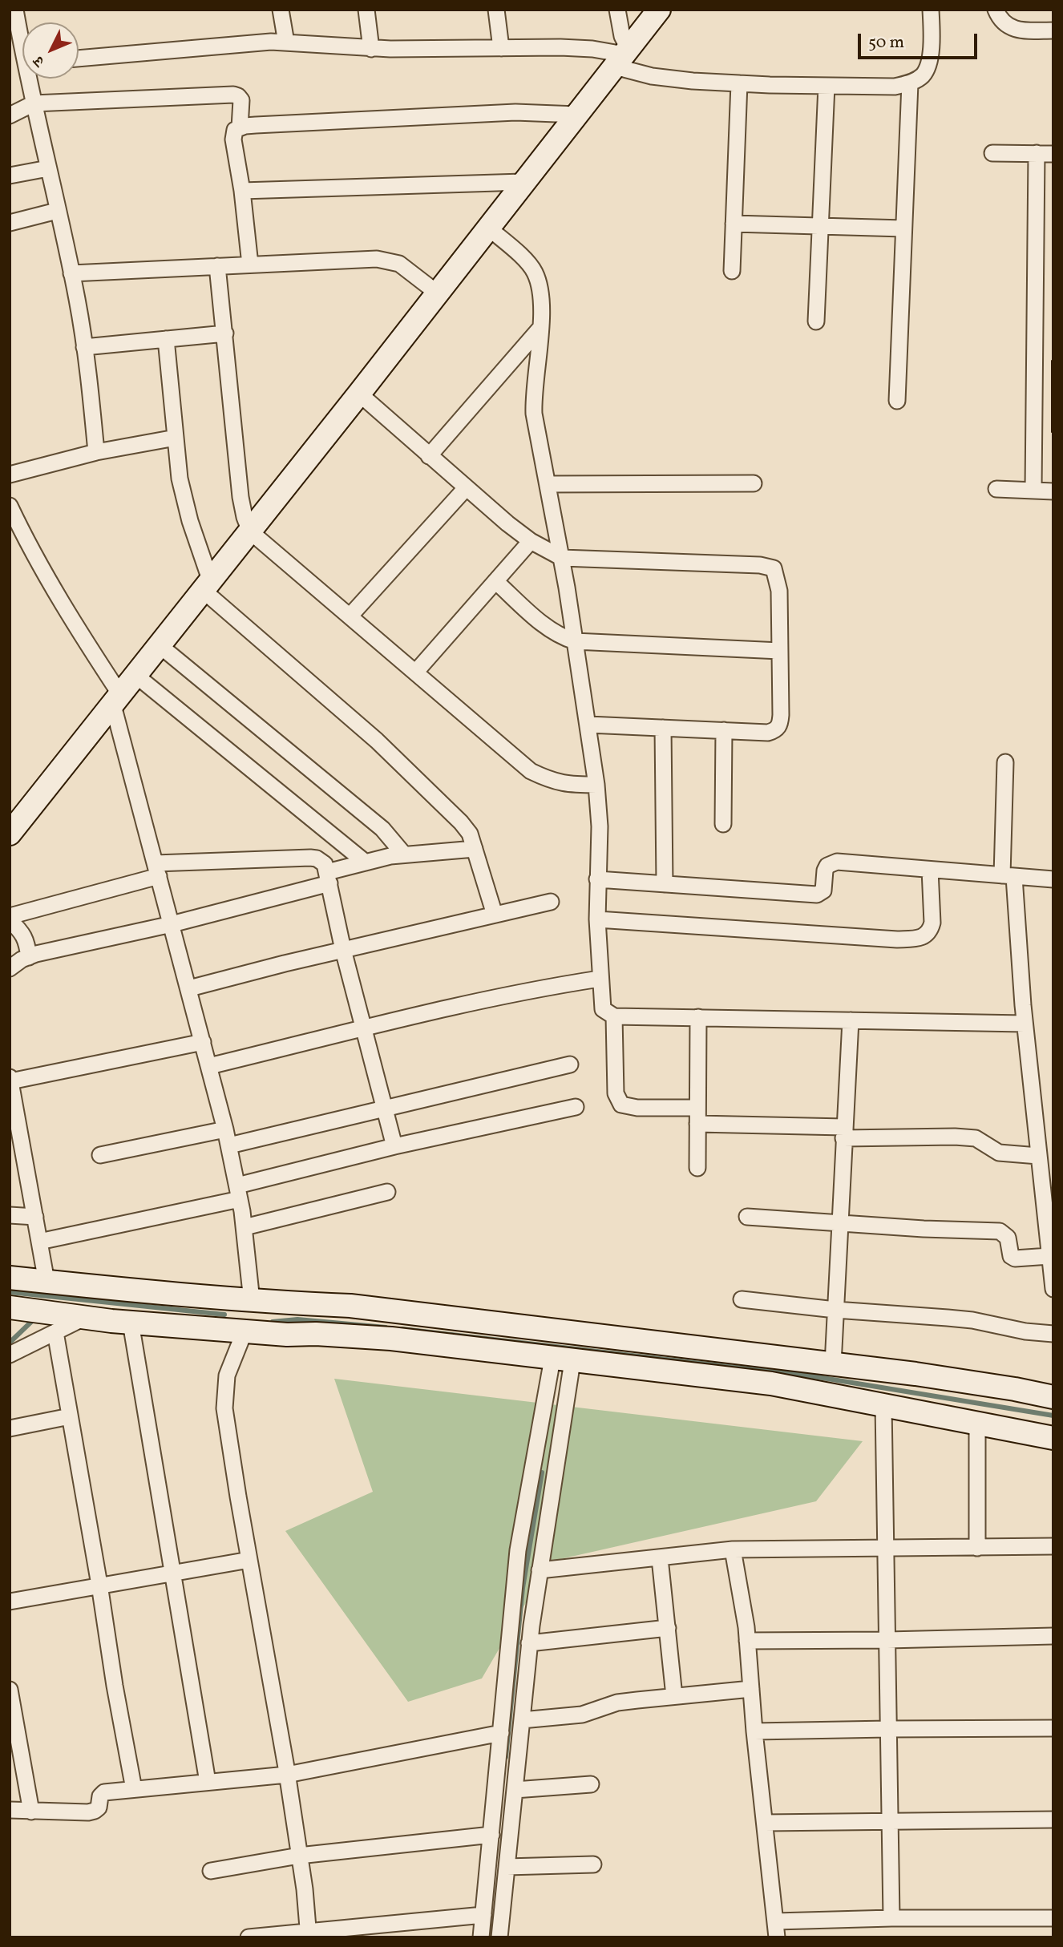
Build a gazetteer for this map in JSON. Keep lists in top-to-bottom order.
{
  "scale_bar": "50 m",
  "north": "bottom left"
}
